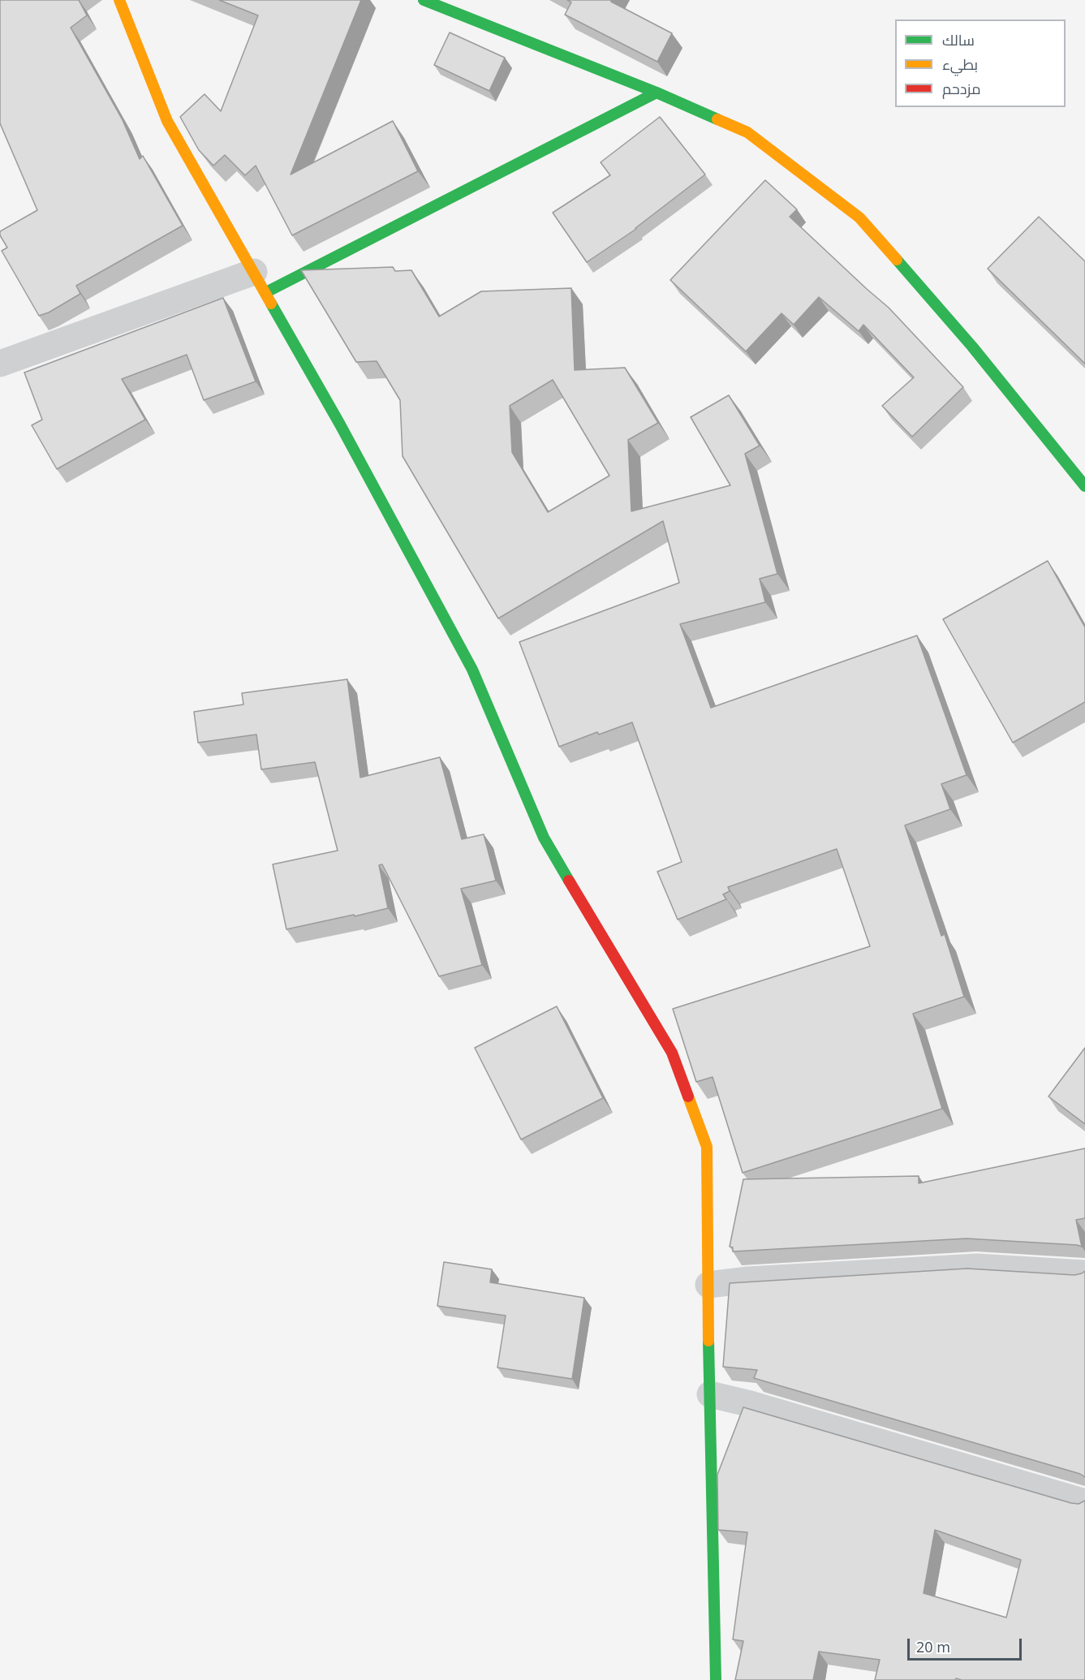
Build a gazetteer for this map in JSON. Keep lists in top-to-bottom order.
{
  "legend": ["سالك", "بطيء", "مزدحم"],
  "scale_bar": "20 m"
}
